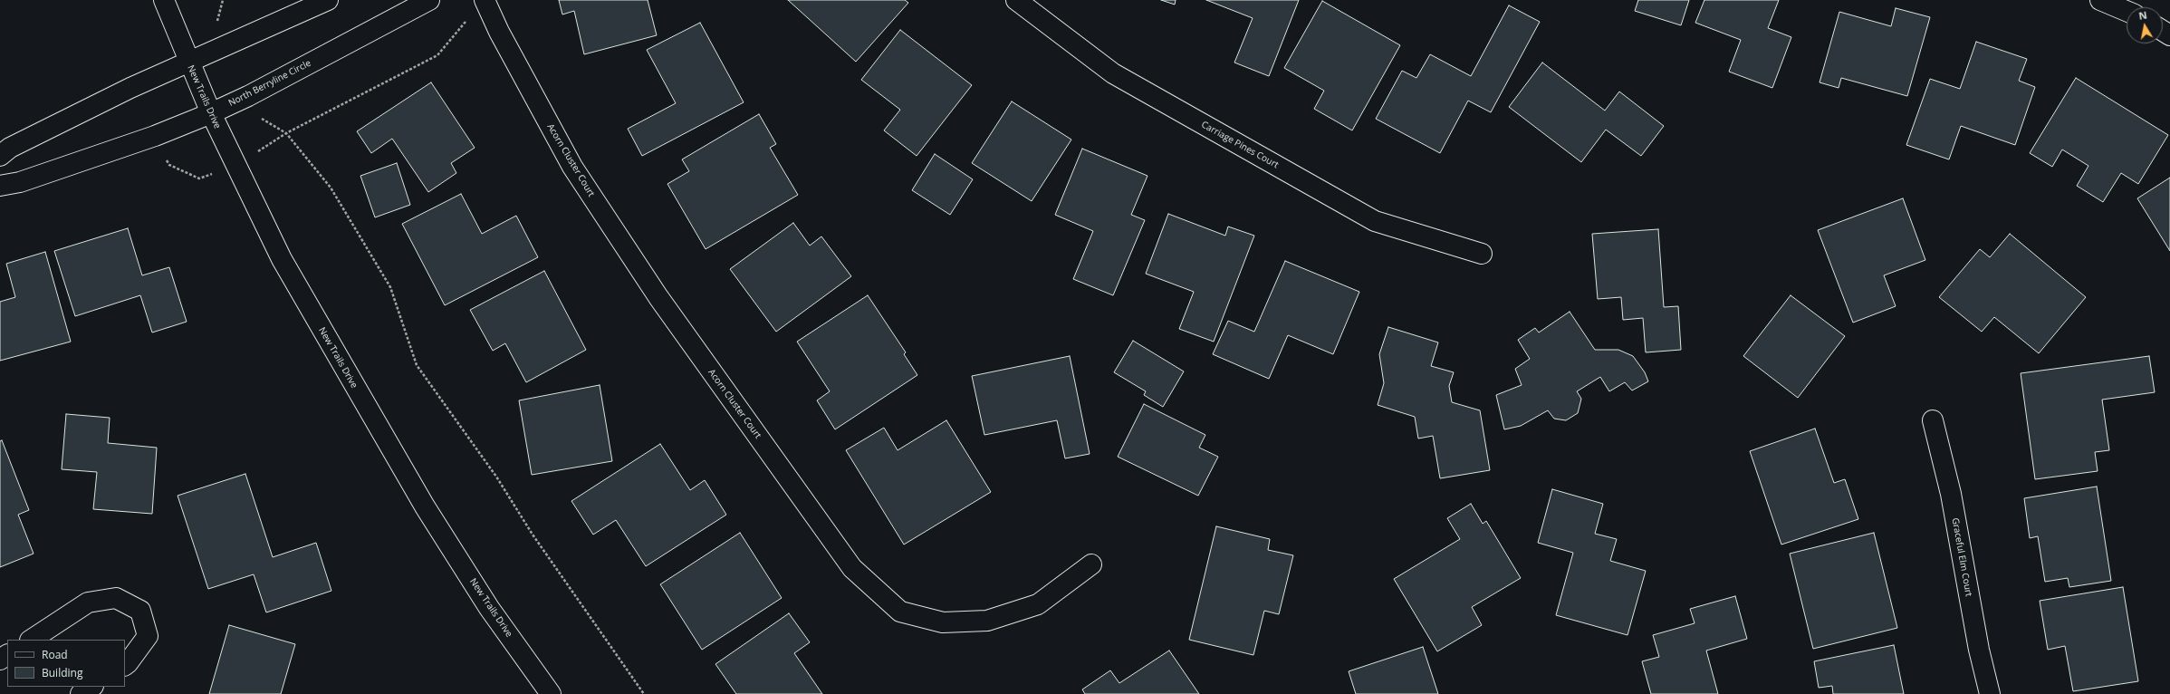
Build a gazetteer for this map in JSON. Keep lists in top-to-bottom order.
{
  "streets": {
    "street": [
      "North Berryline Circle",
      "New Trails Drive",
      "Carriage Pines Court",
      "Acorn Cluster Court",
      "Graceful Elm Court"
    ]
  },
  "crossings": [
    ["North Berryline Circle", "New Trails Drive"]
  ],
  "legend": ["Road", "Building"],
  "north": "top"
}
